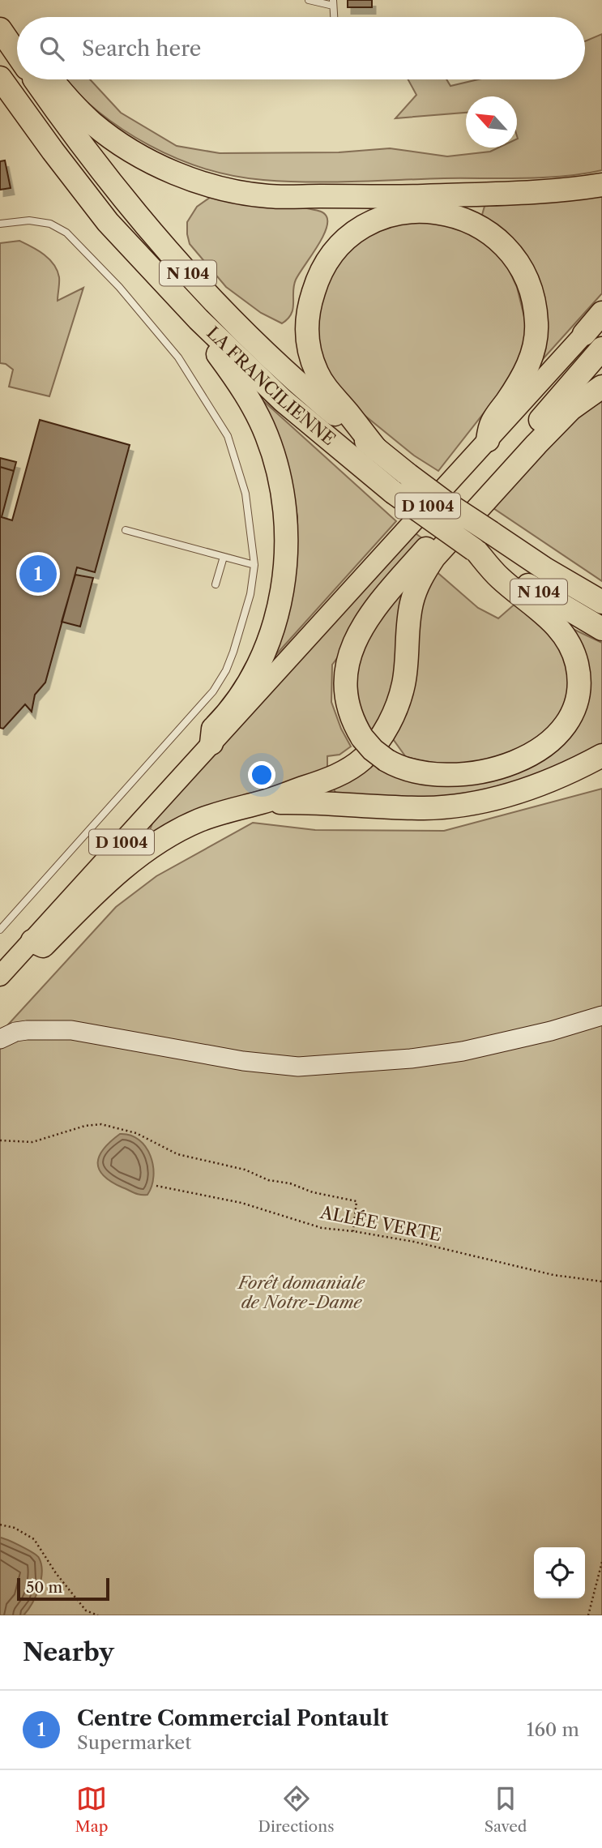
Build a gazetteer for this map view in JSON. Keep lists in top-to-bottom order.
{
  "streets": {
    "highway": ["N 104", "LA FRANCILIENNE", "D 1004"],
    "path": ["ALLÉE VERTE"]
  },
  "parks": ["Forêt domaniale de Notre-Dame"],
  "scale_bar": "50 m",
  "north": "top left",
  "page": {
    "search": "Search here",
    "pins": "1",
    "scale": "50 m",
    "heading": "Nearby",
    "list": [
      {
        "mark": "1",
        "name": "Centre Commercial Pontault",
        "note": "Supermarket",
        "value": "160 m"
      }
    ],
    "nav": ["Map", "Directions", "Saved"]
  }
}
